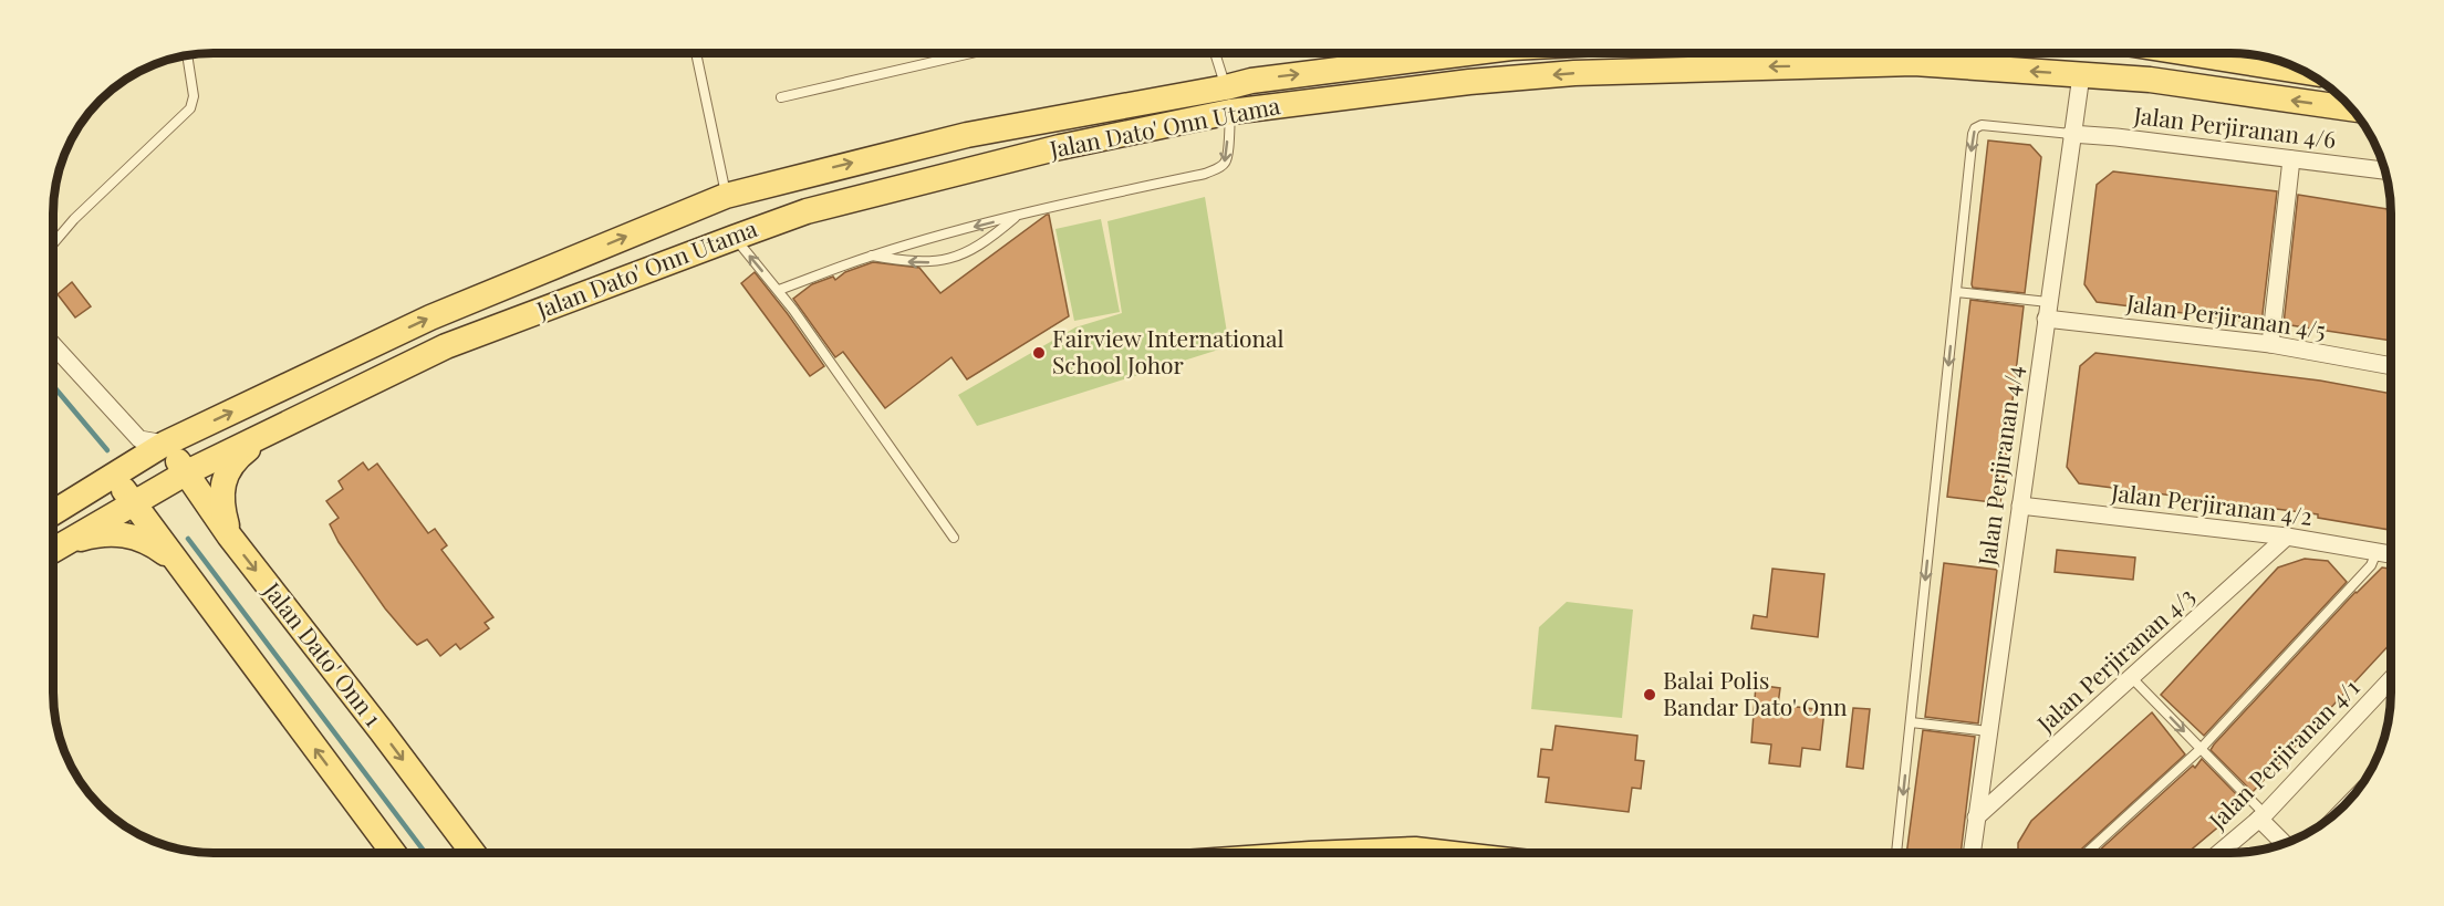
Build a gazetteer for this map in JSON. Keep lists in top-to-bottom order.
{
  "streets": {
    "main road": ["Jalan Dato' Onn Utama", "Jalan Dato' Onn 1"],
    "street": [
      "Jalan Perjiranan 4/6",
      "Jalan Perjiranan 4/5",
      "Jalan Perjiranan 4/4",
      "Jalan Perjiranan 4/2",
      "Jalan Perjiranan 4/3",
      "Jalan Perjiranan 4/1"
    ]
  },
  "crossings": [
    ["Jalan Dato' Onn Utama", "Jalan Perjiranan 4/4"],
    ["Jalan Dato' Onn Utama", "Jalan Dato' Onn 1"],
    ["Jalan Perjiranan 4/6", "Jalan Perjiranan 4/4"],
    ["Jalan Perjiranan 4/5", "Jalan Perjiranan 4/4"],
    ["Jalan Perjiranan 4/4", "Jalan Perjiranan 4/2"],
    ["Jalan Perjiranan 4/4", "Jalan Perjiranan 4/3"],
    ["Jalan Perjiranan 4/2", "Jalan Perjiranan 4/3"]
  ],
  "places": ["Fairview International School Johor", "Balai Polis Bandar Dato' Onn"]
}
